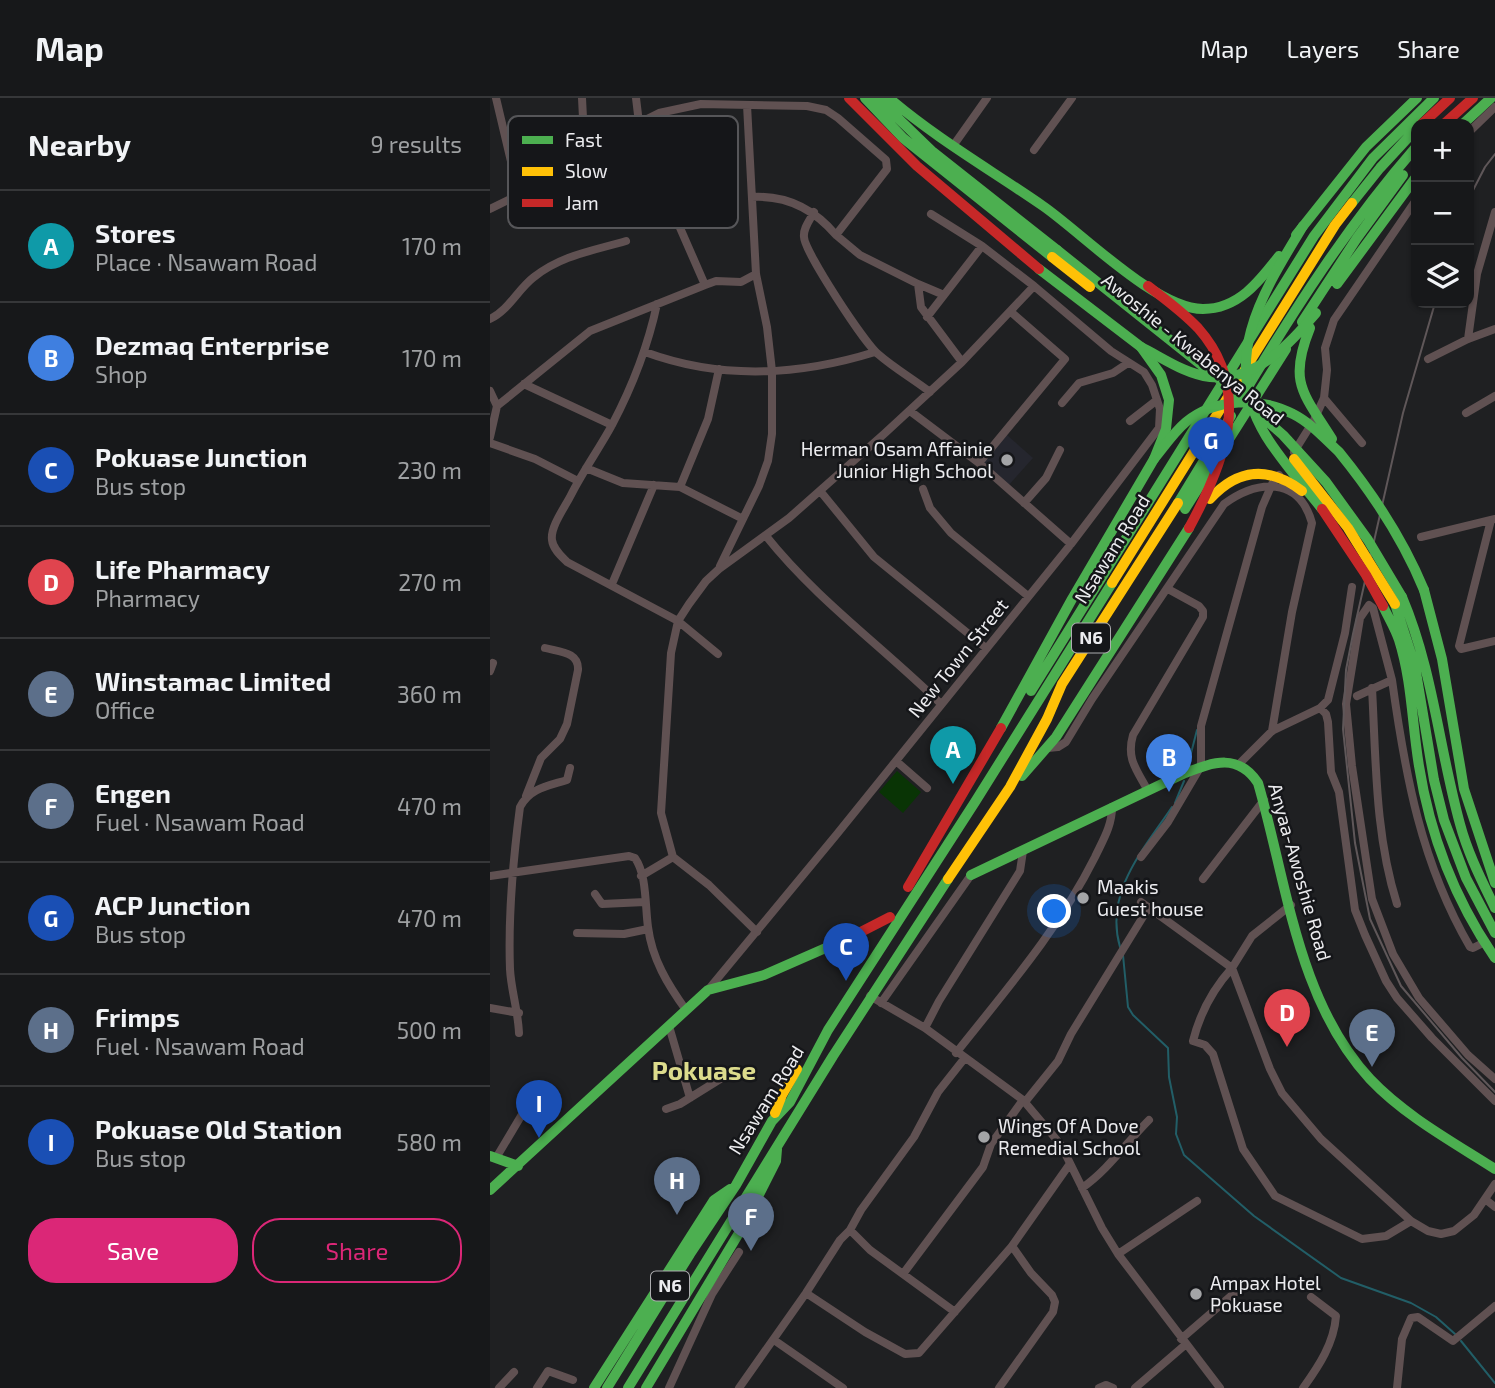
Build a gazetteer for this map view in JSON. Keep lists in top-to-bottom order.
{
  "streets": {
    "main road": [
      "Awoshie - Kwabenya Road",
      "Nsawam Road",
      "N6",
      "Anyaa-Awoshie Road"
    ],
    "street": ["New Town Street"]
  },
  "districts": ["Pokuase"],
  "places": [
    "Herman Osam Affainie Junior High School",
    "Maakis Guest house",
    "Wings Of A Dove Remedial School",
    "Ampax Hotel Pokuase"
  ],
  "legend": ["Fast", "Slow", "Jam"],
  "page": {
    "header": "Map",
    "nav": ["Map", "Layers", "Share"],
    "heading": ["Nearby", "9 results"],
    "map_buttons": ["+", "−"],
    "list": [
      {
        "mark": "A",
        "name": "Stores",
        "note": "Place · Nsawam Road",
        "value": "170 m"
      },
      {
        "mark": "B",
        "name": "Dezmaq Enterprise",
        "note": "Shop",
        "value": "170 m"
      },
      {
        "mark": "C",
        "name": "Pokuase Junction",
        "note": "Bus stop",
        "value": "230 m"
      },
      {
        "mark": "D",
        "name": "Life Pharmacy",
        "note": "Pharmacy",
        "value": "270 m"
      },
      {
        "mark": "E",
        "name": "Winstamac Limited",
        "note": "Office",
        "value": "360 m"
      },
      {
        "mark": "F",
        "name": "Engen",
        "note": "Fuel · Nsawam Road",
        "value": "470 m"
      },
      {
        "mark": "G",
        "name": "ACP Junction",
        "note": "Bus stop",
        "value": "470 m"
      },
      {
        "mark": "H",
        "name": "Frimps",
        "note": "Fuel · Nsawam Road",
        "value": "500 m"
      },
      {
        "mark": "I",
        "name": "Pokuase Old Station",
        "note": "Bus stop",
        "value": "580 m"
      }
    ],
    "pins": [
      "G",
      "A",
      "B",
      "C",
      "D",
      "E",
      "I",
      "H",
      "F"
    ],
    "buttons": ["Save", "Share"]
  }
}
